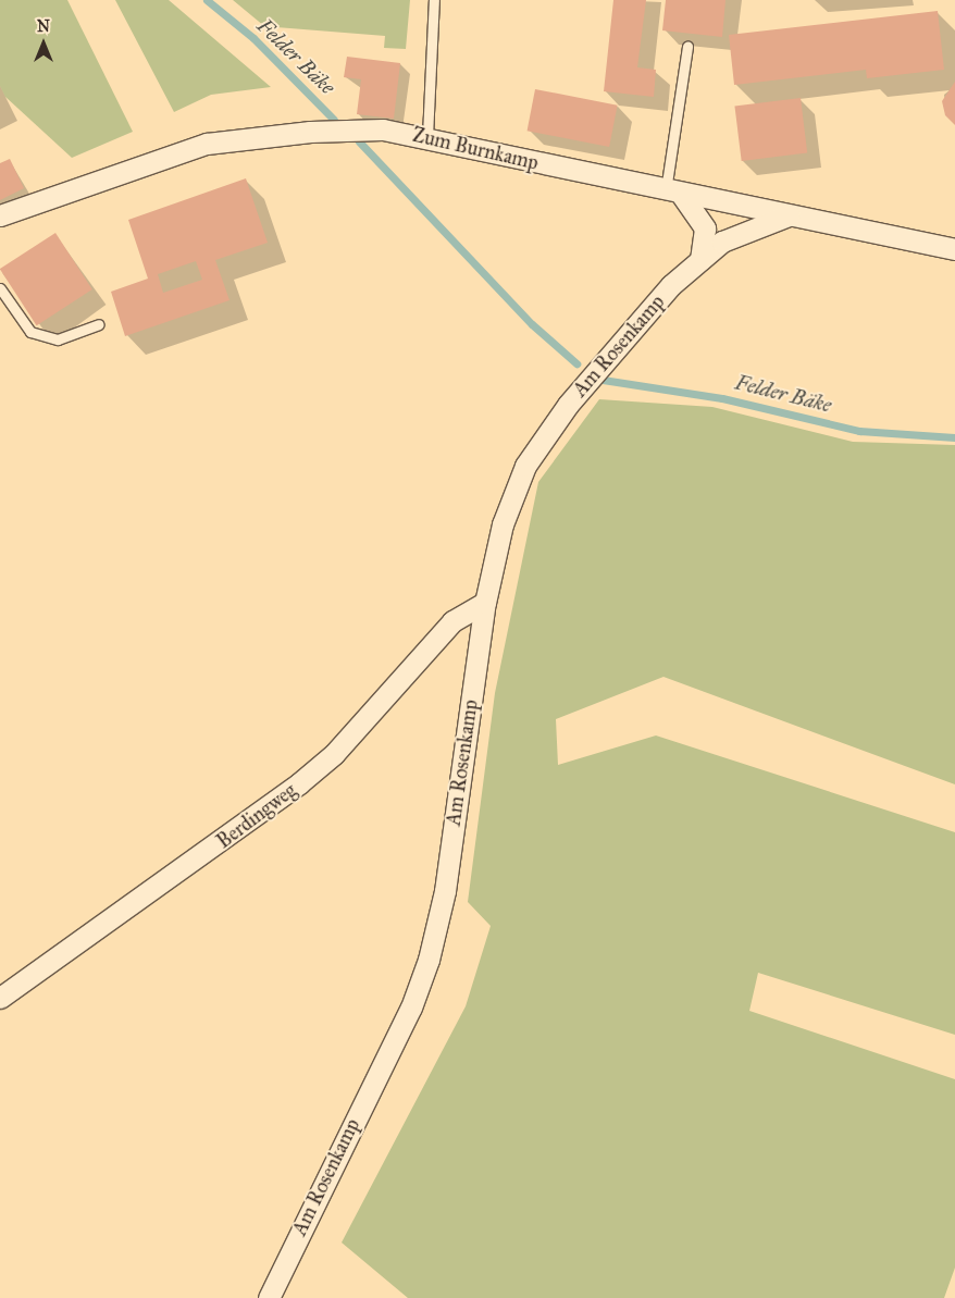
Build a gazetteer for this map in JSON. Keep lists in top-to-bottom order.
{
  "streets": {
    "street": ["Zum Burnkamp", "Am Rosenkamp", "Berdingweg"]
  },
  "crossings": [
    ["Zum Burnkamp", "Am Rosenkamp"],
    ["Am Rosenkamp", "Berdingweg"]
  ],
  "water": ["Felder Bäke"],
  "north": "top"
}
